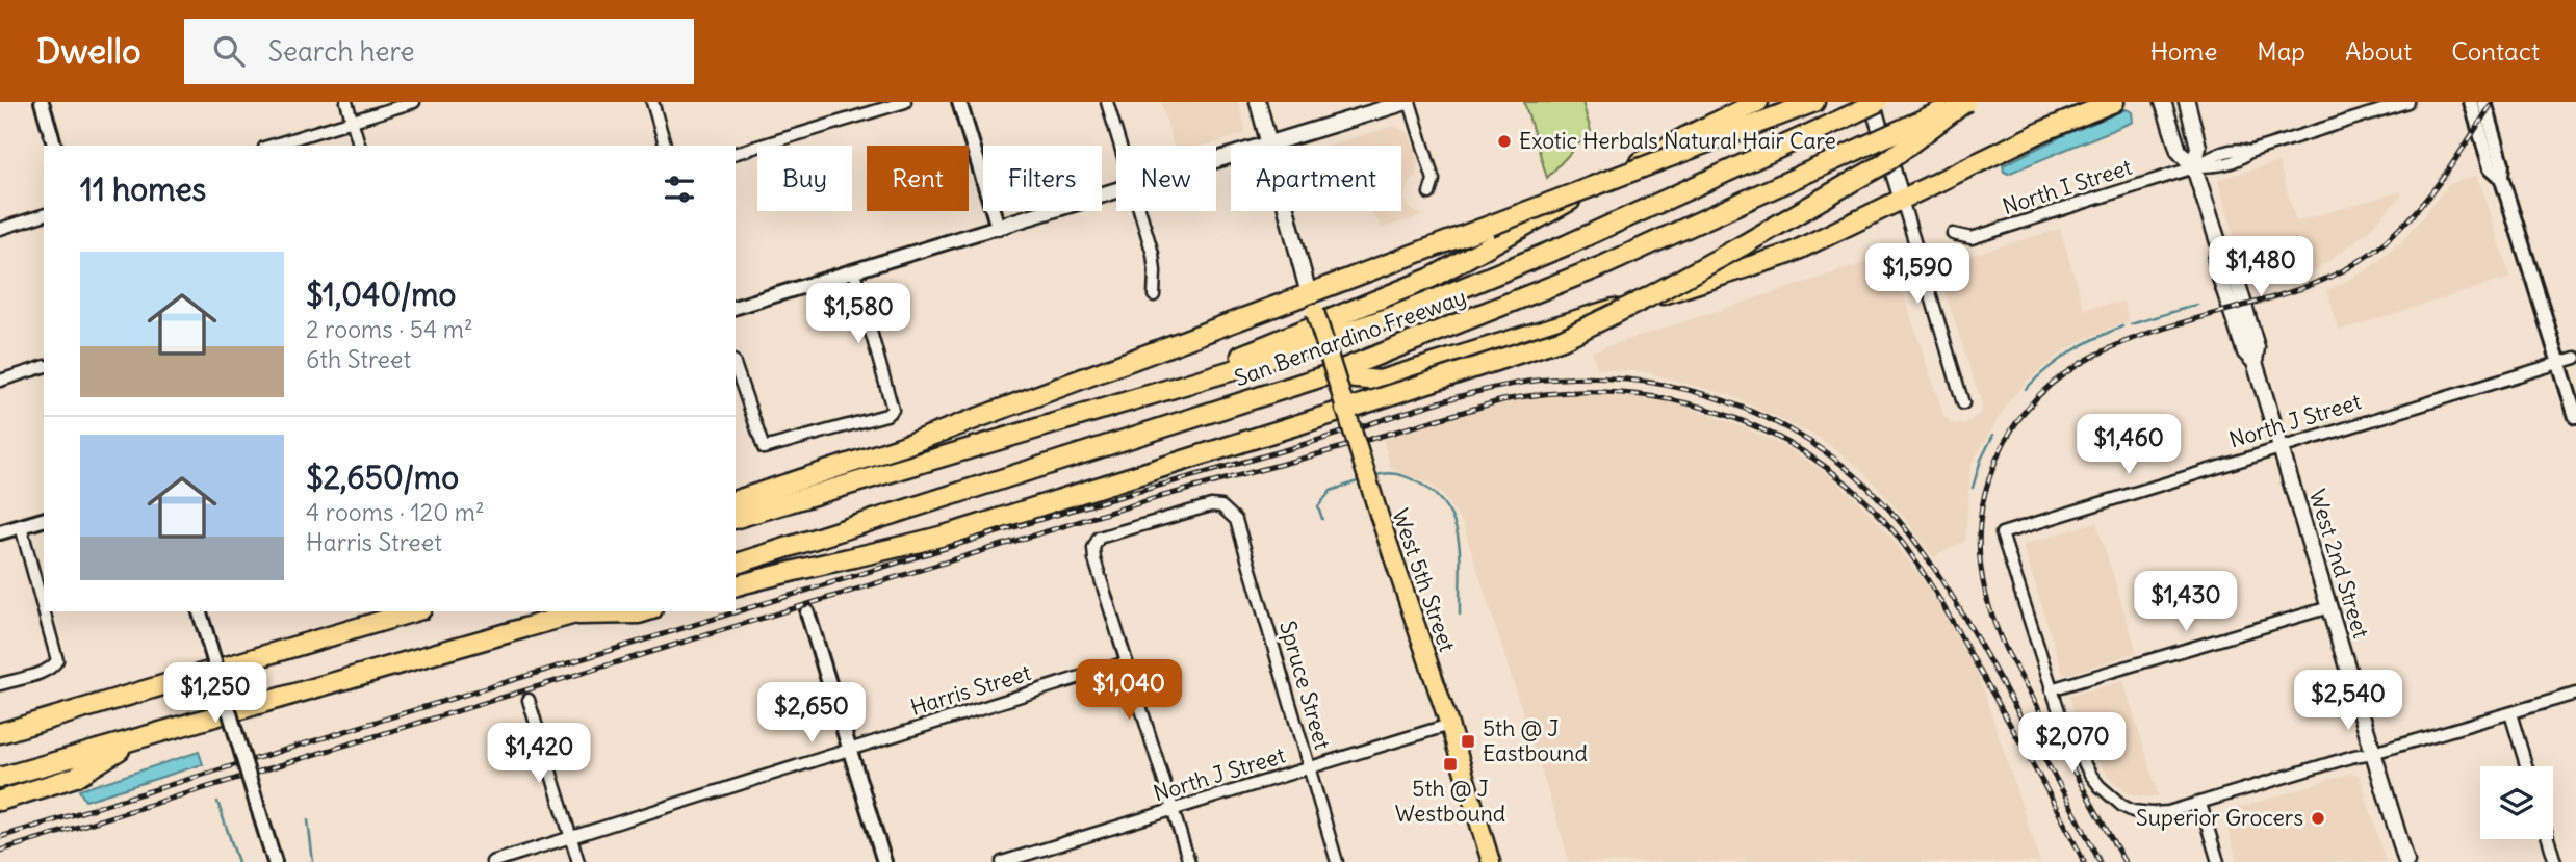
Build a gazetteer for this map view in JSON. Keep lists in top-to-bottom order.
{
  "streets": {
    "highway": ["San Bernardino Freeway"],
    "main road": ["West 2nd Street", "West 5th Street"],
    "street": [
      "North I Street",
      "North J Street",
      "Spruce Street",
      "Harris Street"
    ]
  },
  "crossings": [
    ["North I Street", "West 2nd Street"],
    ["North J Street", "West 2nd Street"],
    ["North J Street", "West 5th Street"],
    ["North J Street", "Spruce Street"],
    ["Spruce Street", "Harris Street"]
  ],
  "places": {
    "other": ["Exotic Herbals Natural Hair Care", "Superior Grocers"],
    "transit": ["5th @ J Eastbound", "5th @ J Westbound"]
  },
  "page": {
    "header": "Dwello",
    "search": "Search here",
    "nav": [
      "Home",
      "Map",
      "About",
      "Contact"
    ],
    "chip": [
      "Buy",
      "Rent",
      "Filters",
      "New",
      "Apartment"
    ],
    "heading": "11 homes",
    "list": [
      {
        "name": "$1,040/mo",
        "note": "2 rooms · 54 m² · 6th Street"
      },
      {
        "name": "$2,650/mo",
        "note": "4 rooms · 120 m² · Harris Street"
      }
    ],
    "price": [
      "$1,480",
      "$1,590",
      "$1,580",
      "$1,460",
      "$1,430",
      "$1,040",
      "$1,250",
      "$2,540",
      "$2,650",
      "$2,070",
      "$1,420"
    ]
  }
}
